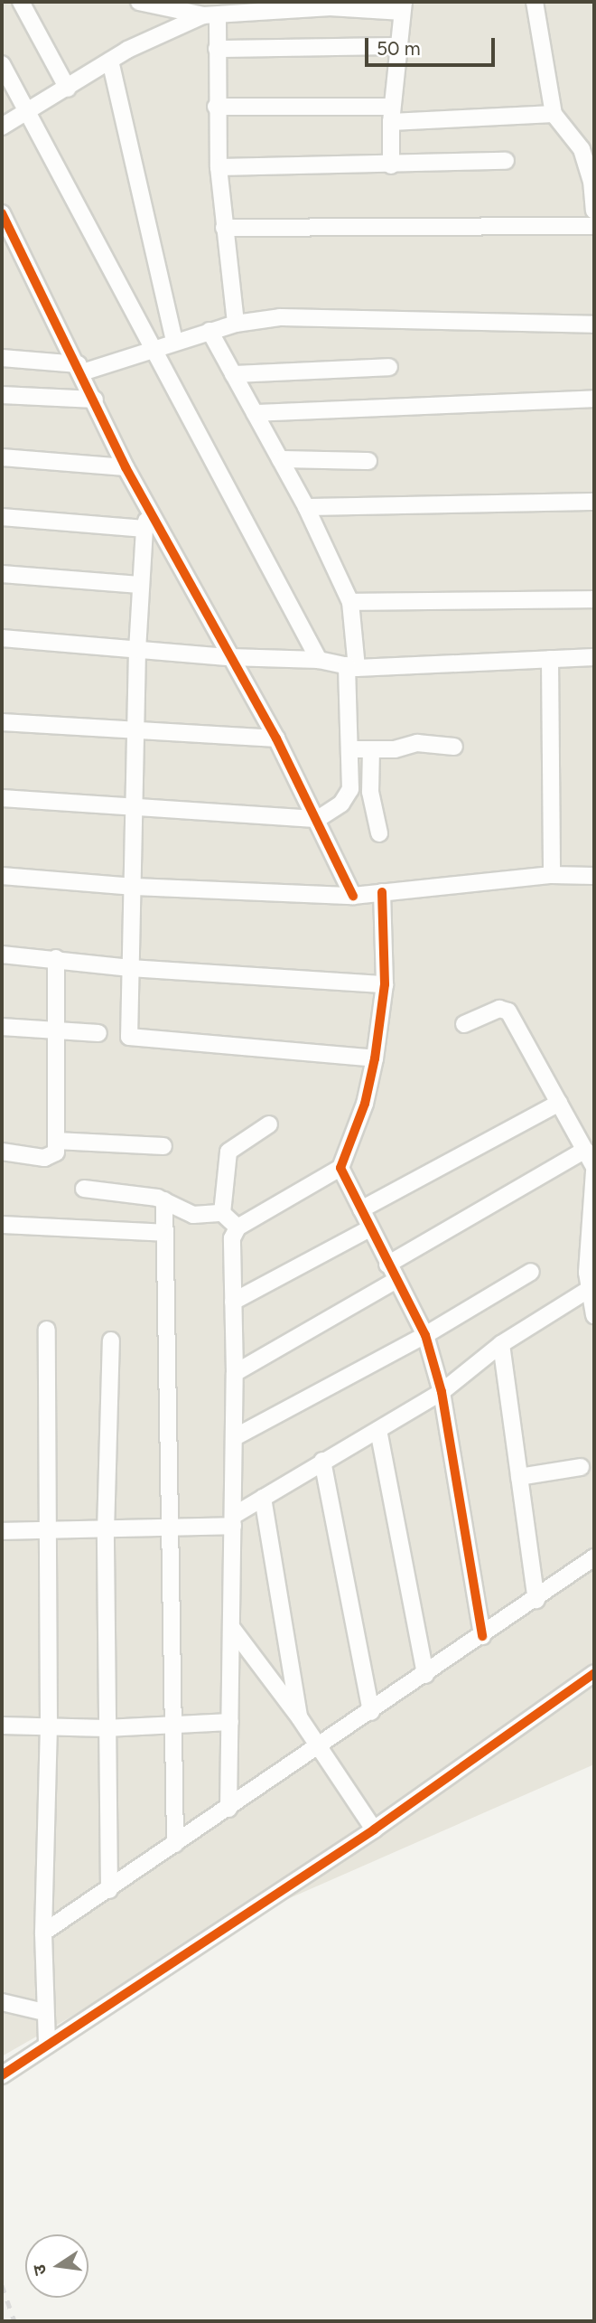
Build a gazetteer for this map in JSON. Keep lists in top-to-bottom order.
{
  "scale_bar": "50 m",
  "north": "left"
}
